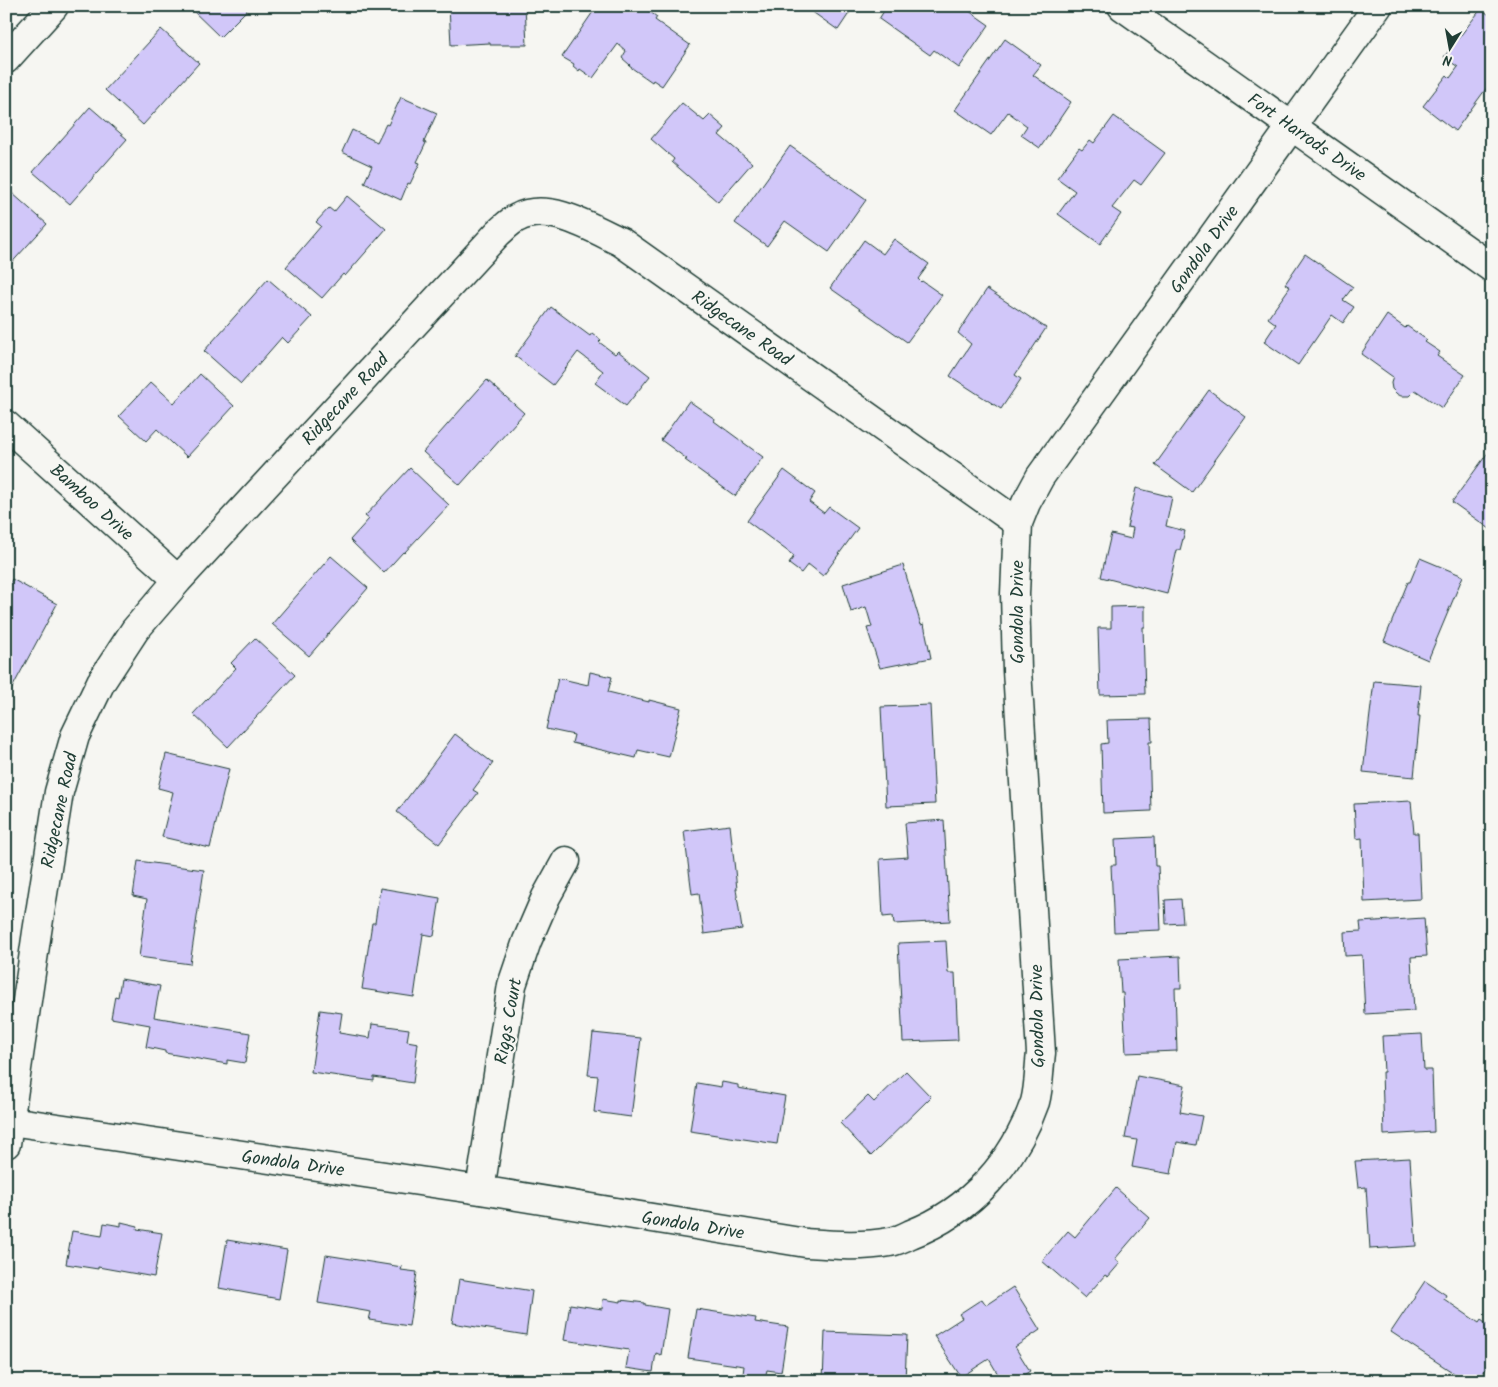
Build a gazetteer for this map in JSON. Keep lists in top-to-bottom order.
{
  "streets": {
    "street": [
      "Fort Harrods Drive",
      "Gondola Drive",
      "Ridgecane Road",
      "Bamboo Drive",
      "Riggs Court"
    ]
  },
  "crossings": [
    ["Fort Harrods Drive", "Gondola Drive"],
    ["Gondola Drive", "Ridgecane Road"],
    ["Gondola Drive", "Riggs Court"],
    ["Ridgecane Road", "Bamboo Drive"]
  ],
  "north": "bottom"
}
